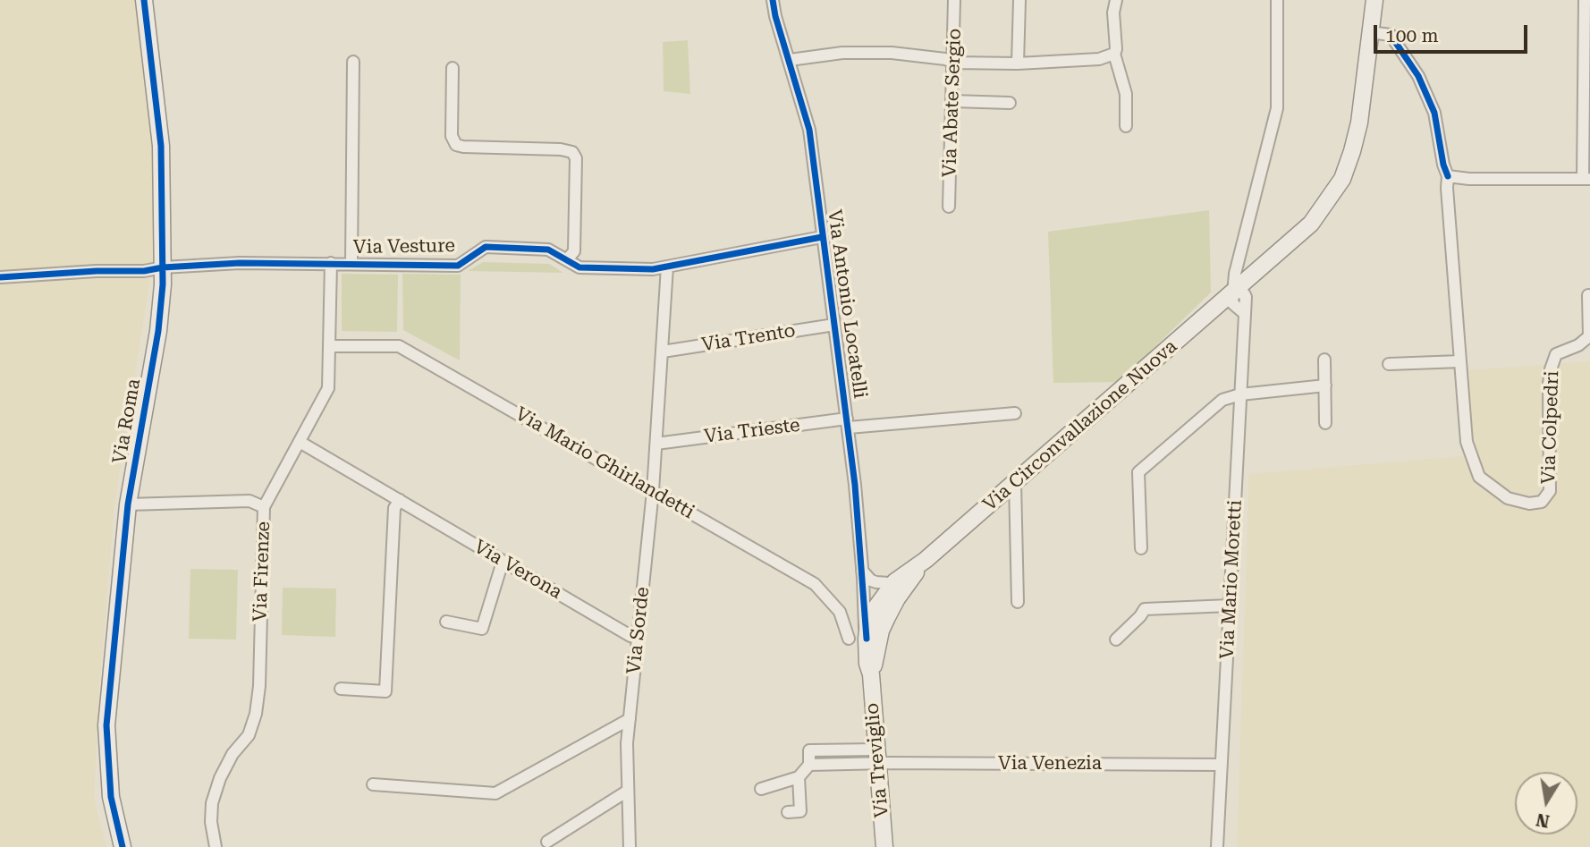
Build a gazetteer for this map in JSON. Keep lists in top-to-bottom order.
{
  "streets": {
    "main road": ["Via Roma", "Via Circonvallazione Nuova", "Via Treviglio"],
    "street": [
      "Via Abate Sergio",
      "Via Vesture",
      "Via Antonio Locatelli",
      "Via Trento",
      "Via Colpedri",
      "Via Trieste",
      "Via Mario Ghirlandetti",
      "Via Verona",
      "Via Firenze",
      "Via Mario Moretti",
      "Via Sorde",
      "Via Venezia"
    ]
  },
  "crossings": [
    ["Via Vesture", "Via Antonio Locatelli"],
    ["Via Vesture", "Via Roma"],
    ["Via Vesture", "Via Firenze"],
    ["Via Vesture", "Via Sorde"],
    ["Via Antonio Locatelli", "Via Trento"],
    ["Via Antonio Locatelli", "Via Trieste"],
    ["Via Antonio Locatelli", "Via Treviglio"],
    ["Via Trento", "Via Sorde"],
    ["Via Circonvallazione Nuova", "Via Colpedri"],
    ["Via Circonvallazione Nuova", "Via Mario Moretti"],
    ["Via Trieste", "Via Sorde"],
    ["Via Mario Ghirlandetti", "Via Firenze"],
    ["Via Mario Ghirlandetti", "Via Sorde"],
    ["Via Verona", "Via Firenze"],
    ["Via Verona", "Via Sorde"],
    ["Via Mario Moretti", "Via Venezia"],
    ["Via Treviglio", "Via Venezia"]
  ],
  "scale_bar": "100 m",
  "north": "bottom"
}
